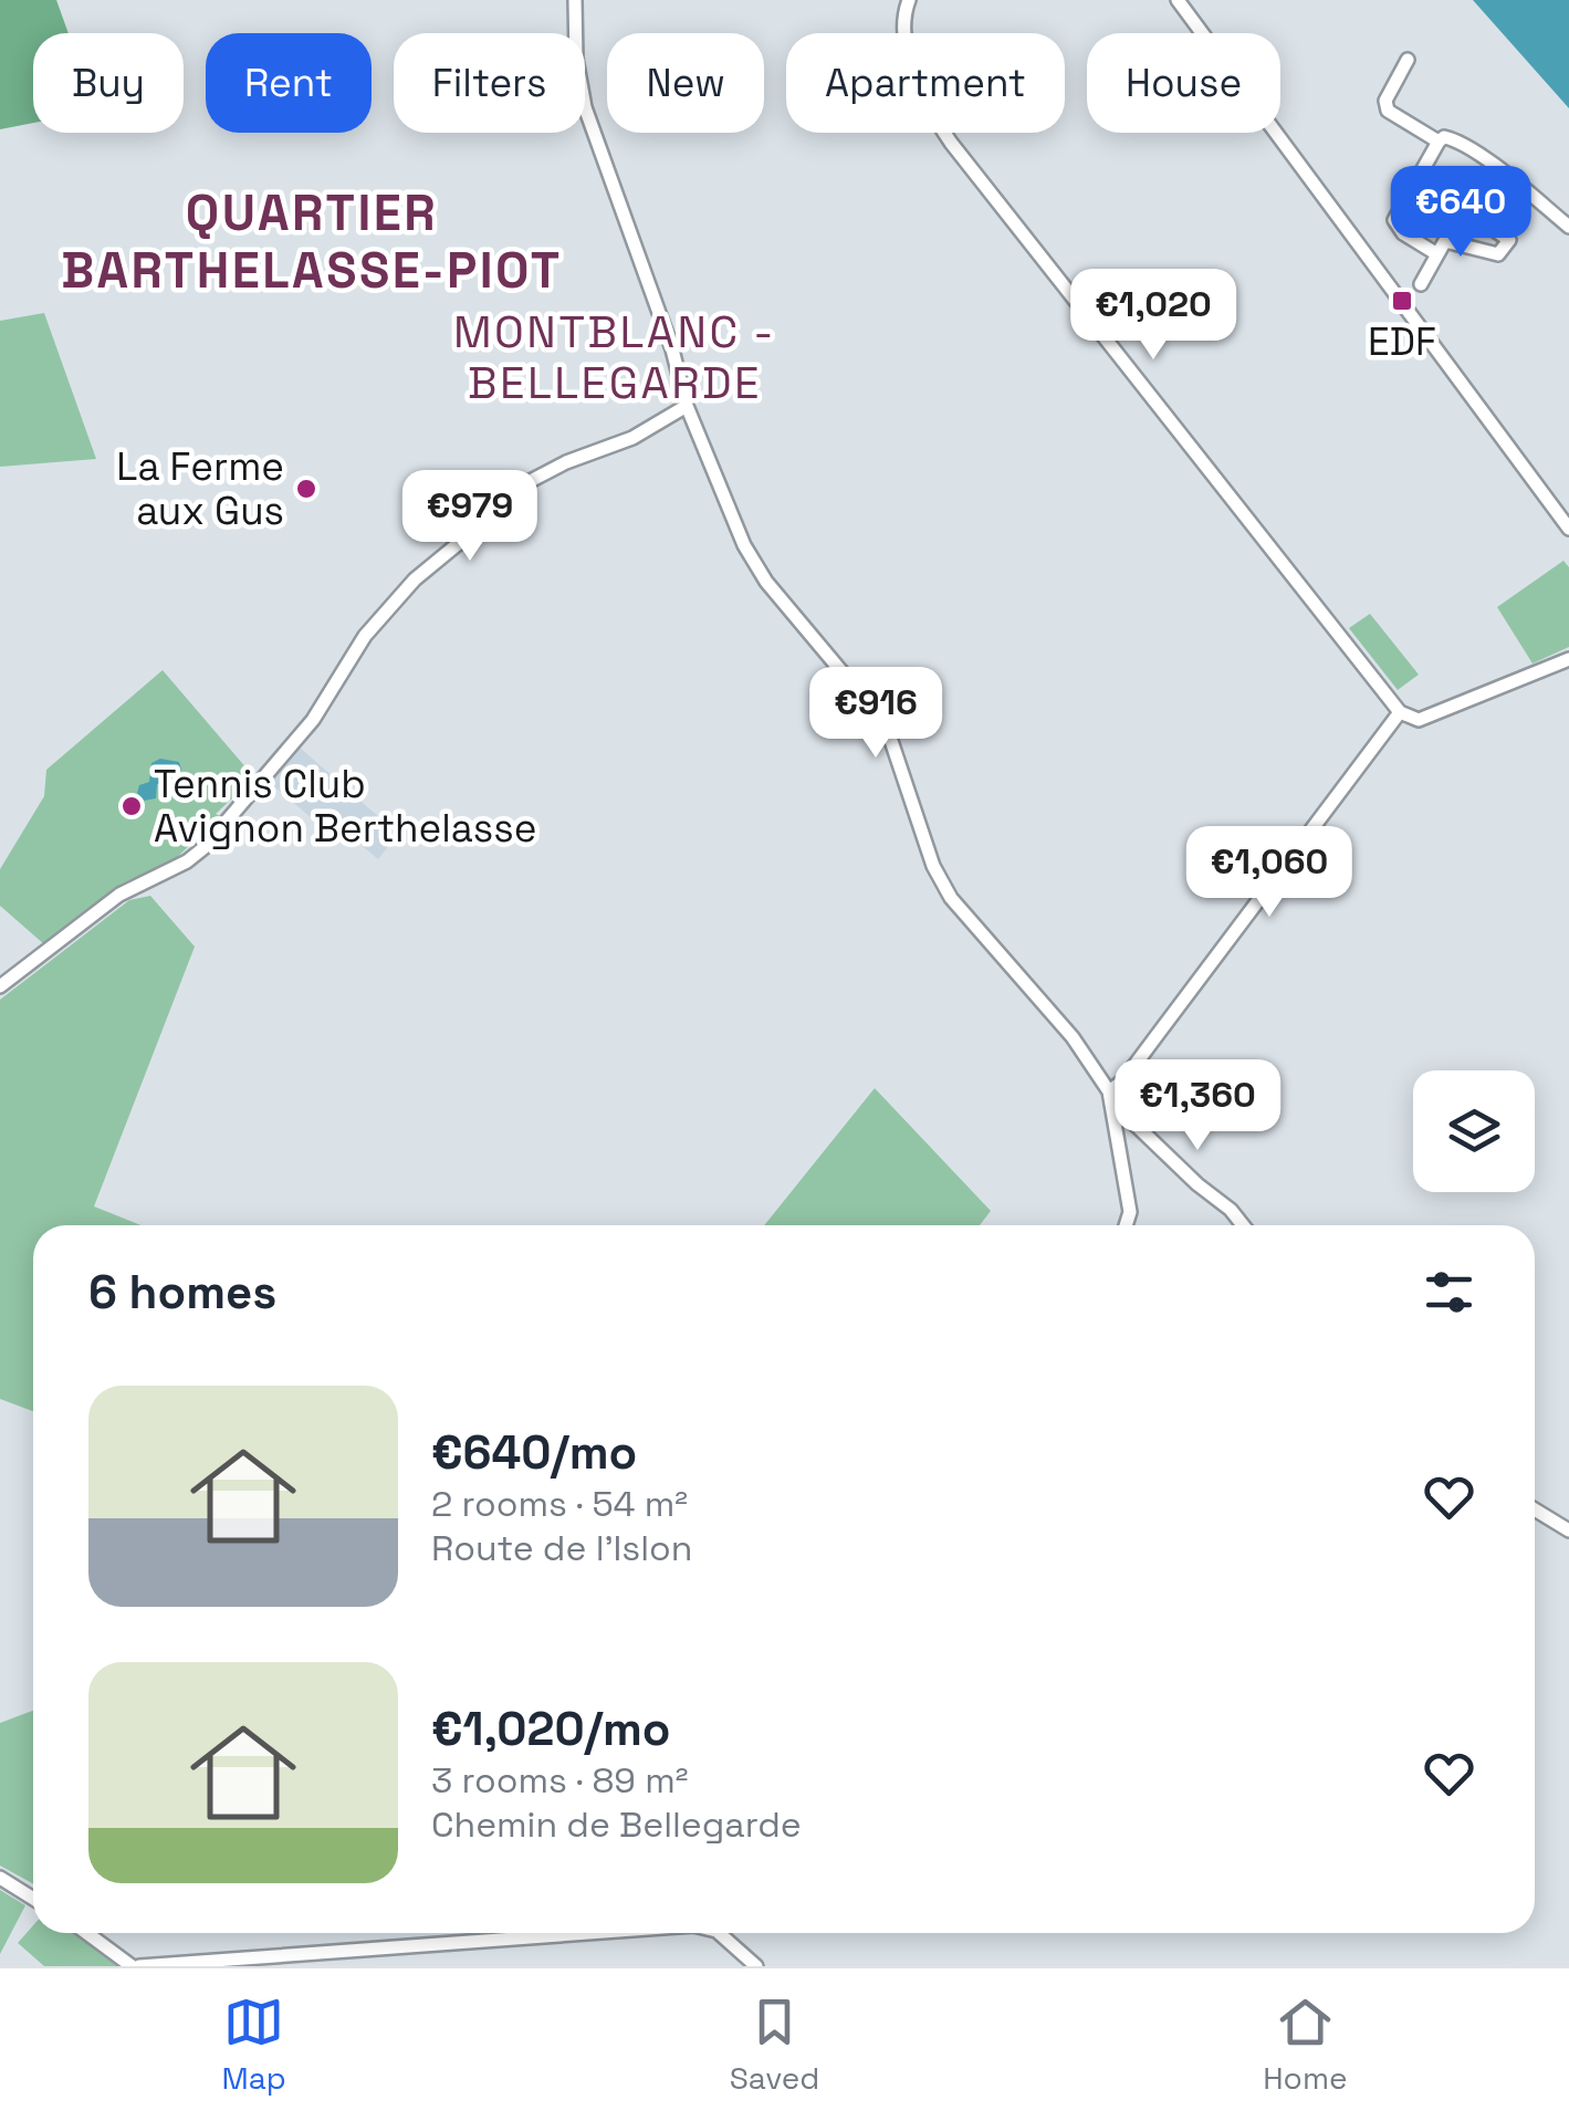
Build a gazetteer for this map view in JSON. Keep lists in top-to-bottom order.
{
  "districts": ["QUARTIER BARTHELASSE-PIOT", "MONTBLANC - BELLEGARDE"],
  "places": {
    "transit": ["EDF"],
    "other": ["La Ferme aux Gus", "Tennis Club Avignon Berthelasse"]
  },
  "page": {
    "chip": [
      "Buy",
      "Rent",
      "Filters",
      "New",
      "Apartment",
      "House"
    ],
    "price": [
      "€640",
      "€1,020",
      "€979",
      "€916",
      "€1,060",
      "€1,360"
    ],
    "heading": "6 homes",
    "list": [
      {
        "name": "€640/mo",
        "note": "2 rooms · 54 m² · Route de l'Islon"
      },
      {
        "name": "€1,020/mo",
        "note": "3 rooms · 89 m² · Chemin de Bellegarde"
      }
    ],
    "tabs": ["Map", "Saved", "Home"]
  }
}
